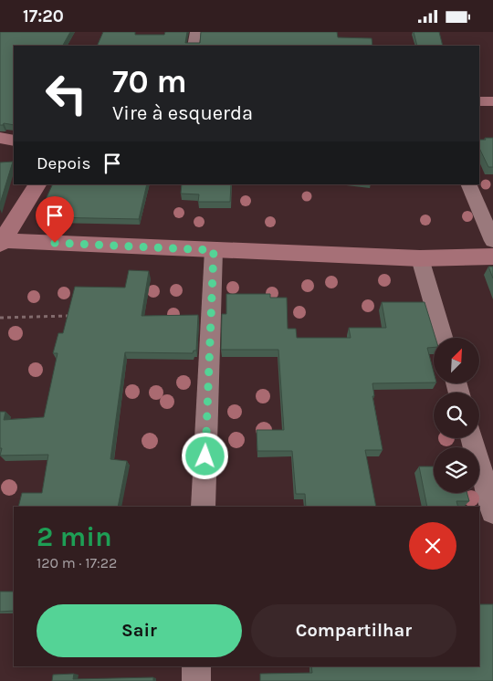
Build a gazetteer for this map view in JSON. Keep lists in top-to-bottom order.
{
  "north": "top right",
  "page": {
    "status": "17:20",
    "turn": ["70 m", "Vire à esquerda"],
    "then": "Depois",
    "heading": ["2 min", "120 m · 17:22"],
    "buttons": ["Sair", "Compartilhar"]
  }
}
